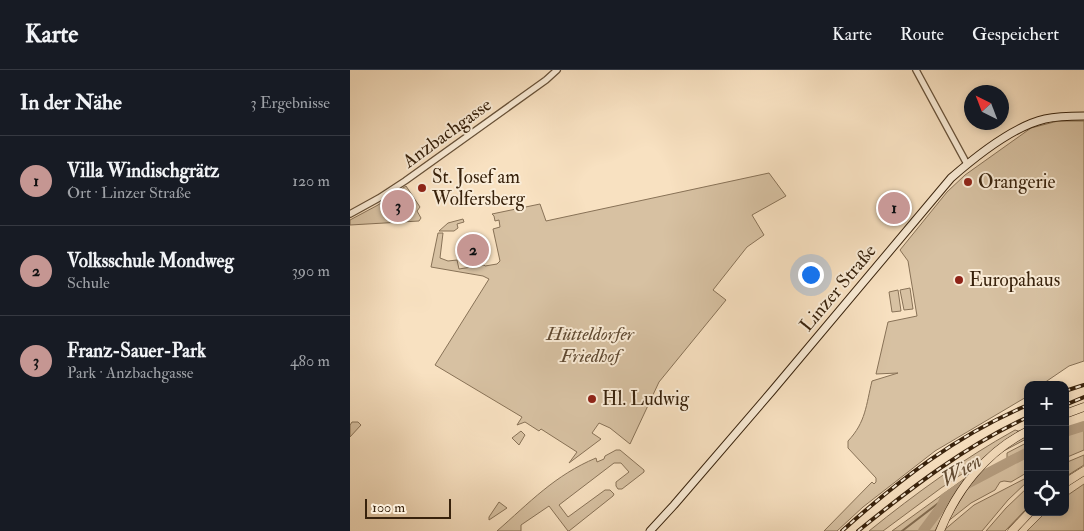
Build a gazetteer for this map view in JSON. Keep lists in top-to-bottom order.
{
  "streets": {
    "main road": ["Linzer Straße"],
    "street": ["Anzbachgasse"]
  },
  "water": ["Wien"],
  "parks": ["Hütteldorfer Friedhof"],
  "places": [
    "Orangerie",
    "St. Josef am Wolfersberg",
    "Europahaus",
    "Hl. Ludwig"
  ],
  "scale_bar": "100 m",
  "north": "top left",
  "page": {
    "header": "Karte",
    "nav": ["Karte", "Route", "Gespeichert"],
    "heading": ["In der Nähe", "3 Ergebnisse"],
    "list": [
      {
        "mark": "1",
        "name": "Villa Windischgrätz",
        "note": "Ort · Linzer Straße",
        "value": "120 m"
      },
      {
        "mark": "2",
        "name": "Volksschule Mondweg",
        "note": "Schule",
        "value": "390 m"
      },
      {
        "mark": "3",
        "name": "Franz-Sauer-Park",
        "note": "Park · Anzbachgasse",
        "value": "480 m"
      }
    ],
    "pins": ["3", "1", "2"],
    "map_buttons": ["+", "−"],
    "scale": "100 m"
  }
}
